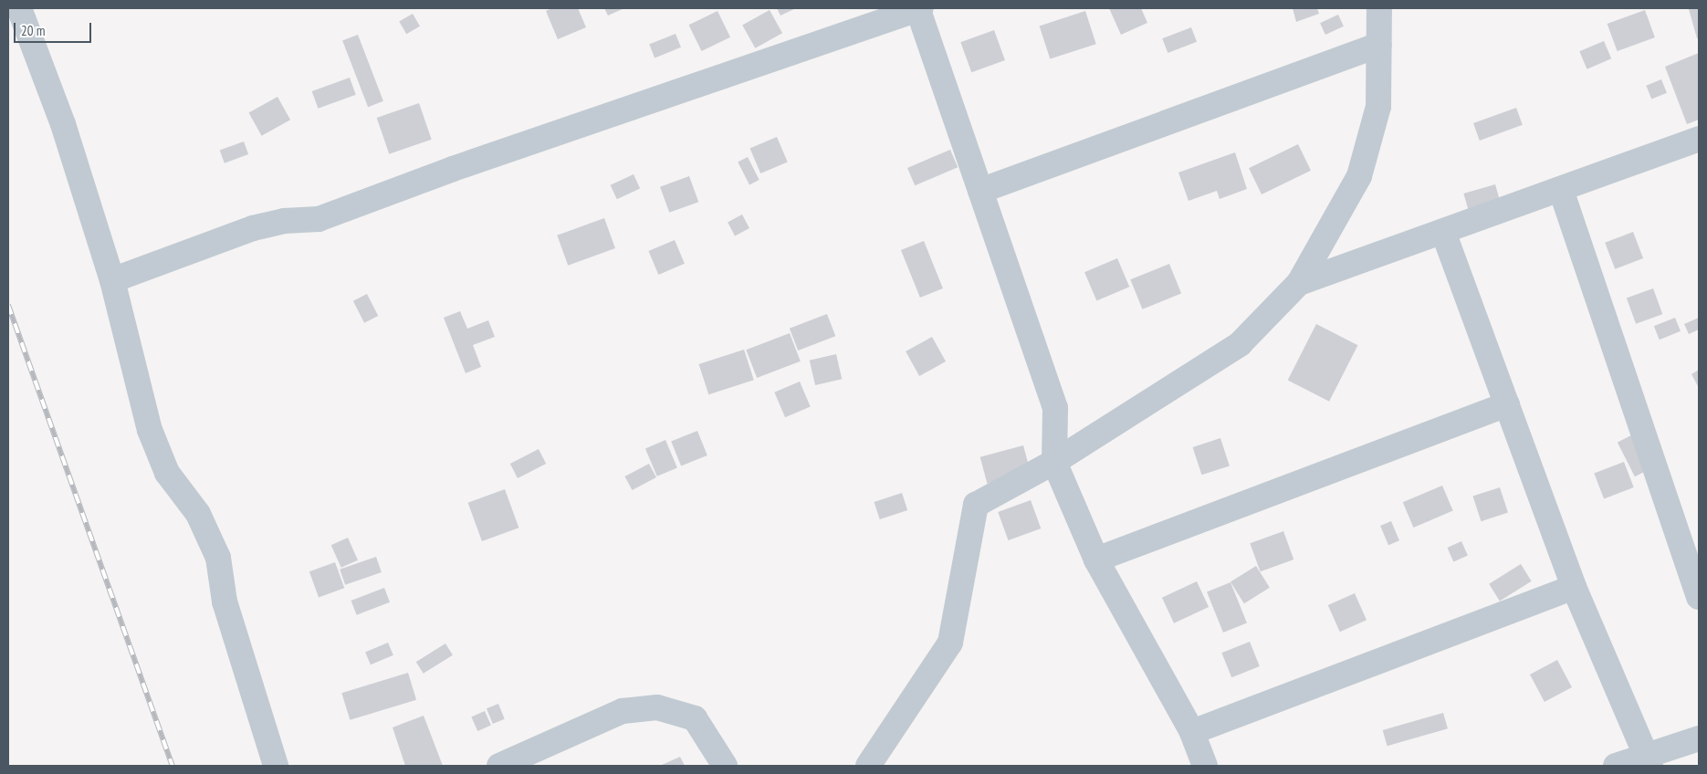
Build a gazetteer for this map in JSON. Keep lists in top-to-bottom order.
{
  "scale_bar": "20 m"
}
